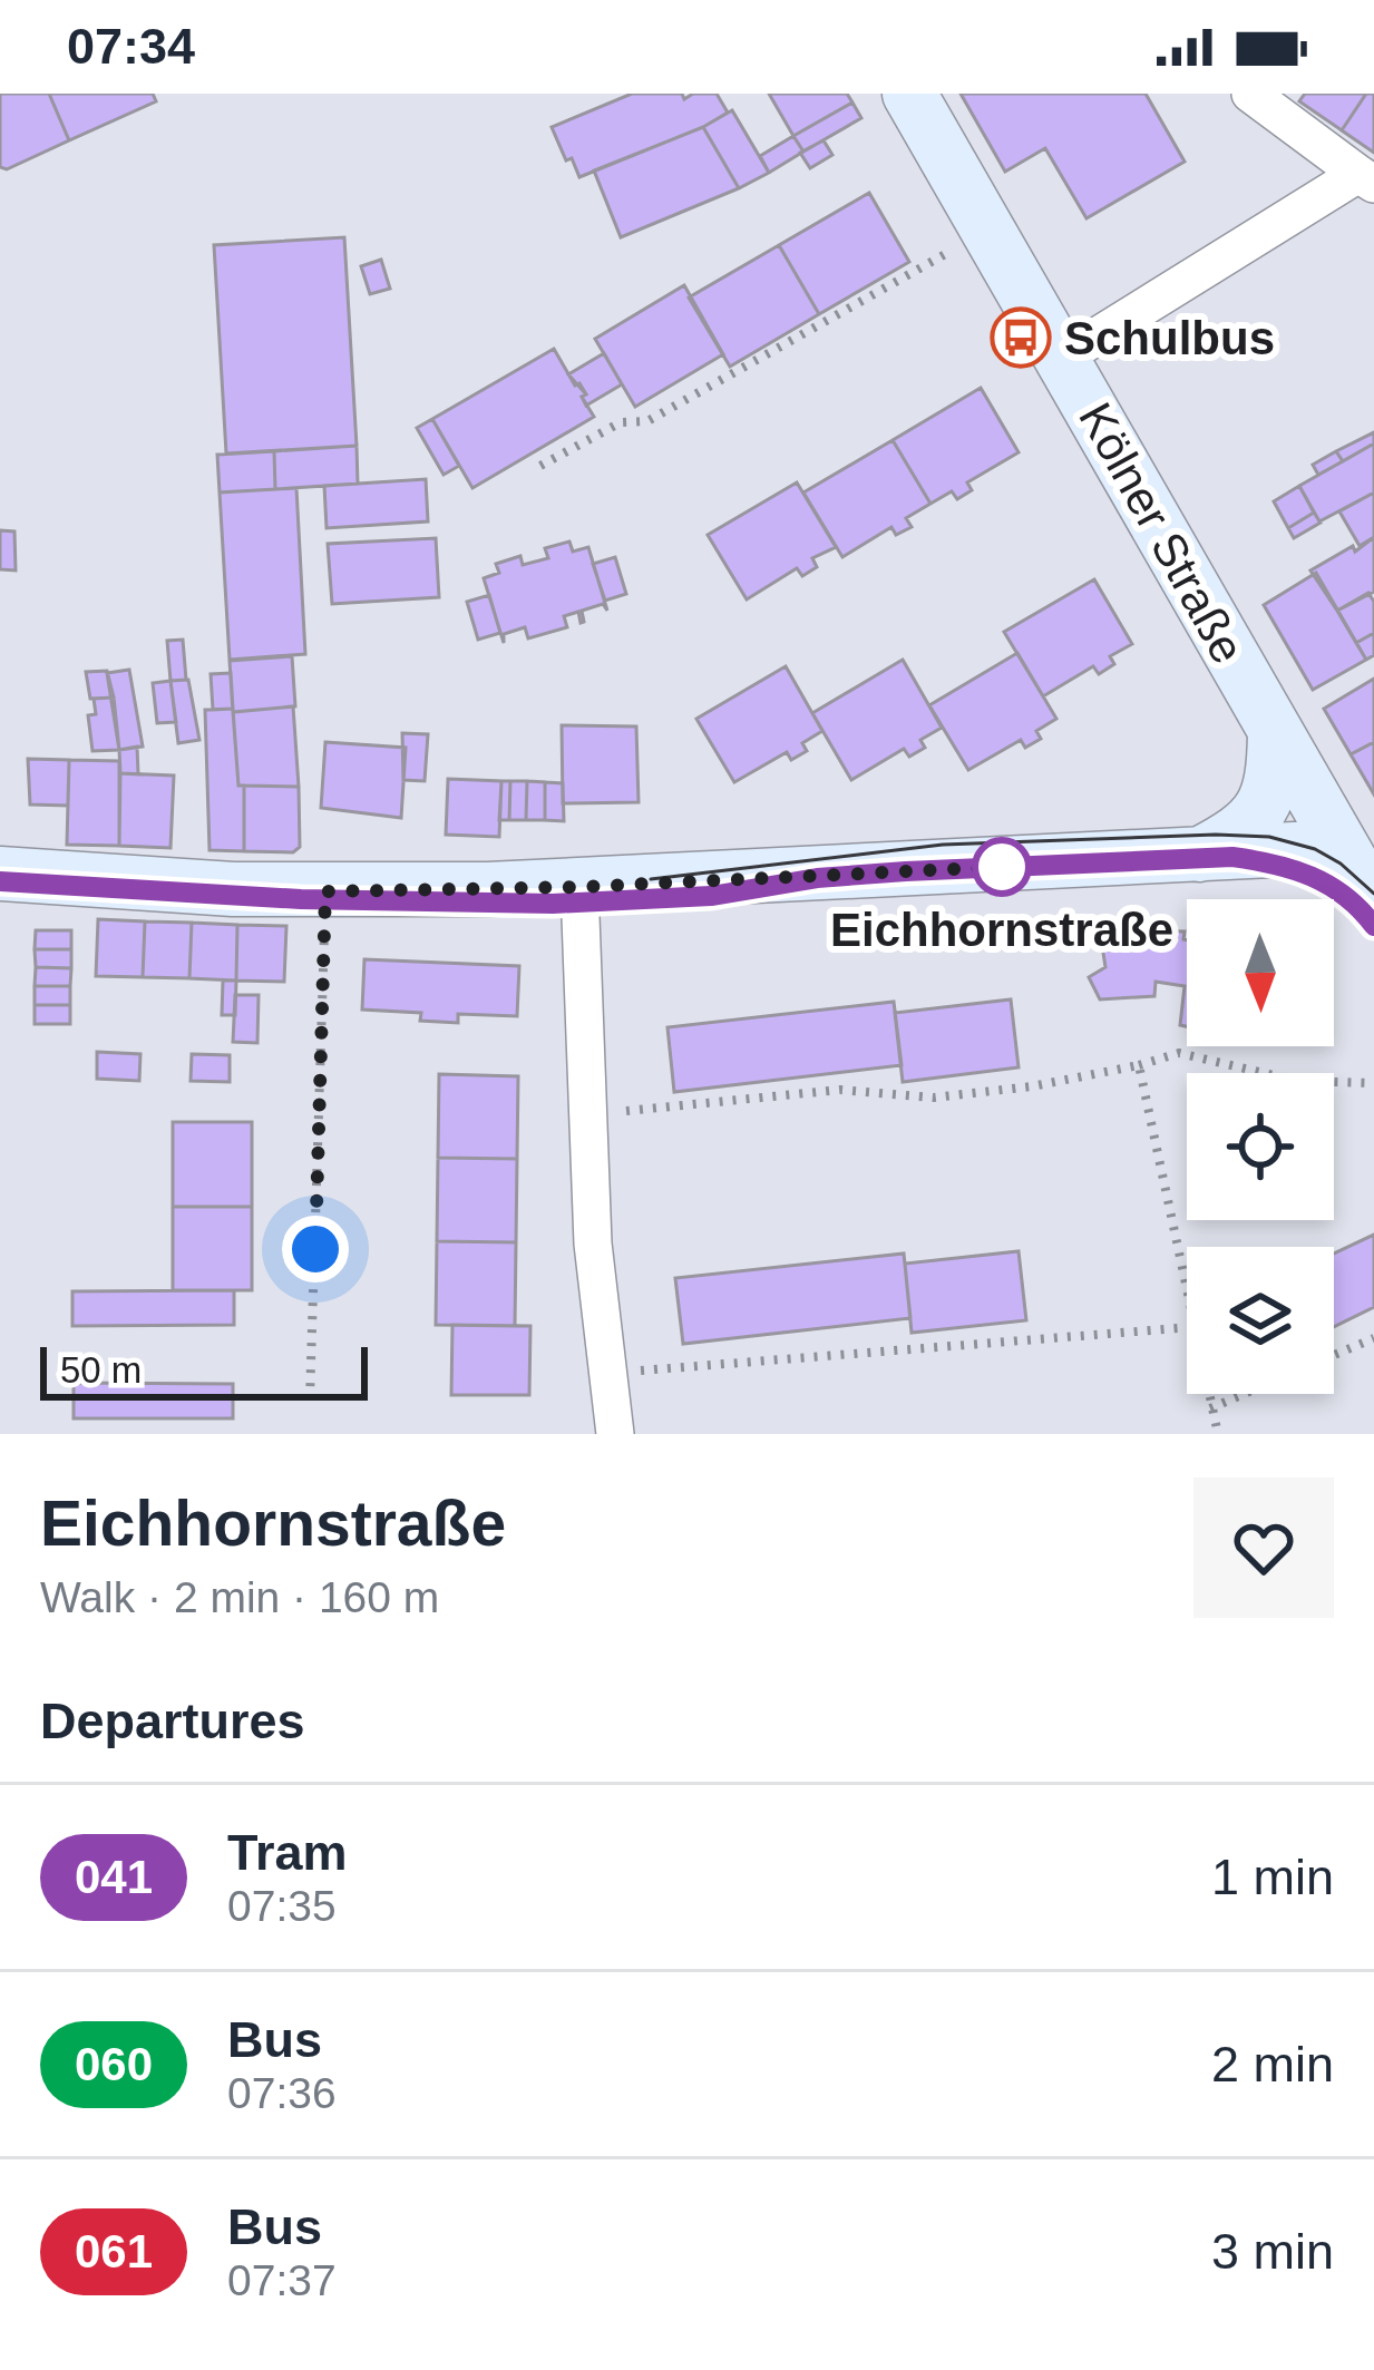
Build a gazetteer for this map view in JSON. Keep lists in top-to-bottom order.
{
  "streets": {
    "street": ["Kölner Straße"]
  },
  "places": {
    "bus stop": ["Schulbus"],
    "other": ["Eichhornstraße"]
  },
  "lines": ["tram line 041"],
  "scale_bar": "50 m",
  "north": "bottom",
  "page": {
    "status": "07:34",
    "scale": "50 m",
    "heading": [
      ["Eichhornstraße", "Walk · 2 min · 160 m"],
      "Departures"
    ],
    "list": [
      {
        "mark": "041",
        "name": "Tram",
        "note": "07:35",
        "value": "1 min"
      },
      {
        "mark": "060",
        "name": "Bus",
        "note": "07:36",
        "value": "2 min"
      },
      {
        "mark": "061",
        "name": "Bus",
        "note": "07:37",
        "value": "3 min"
      }
    ]
  }
}
